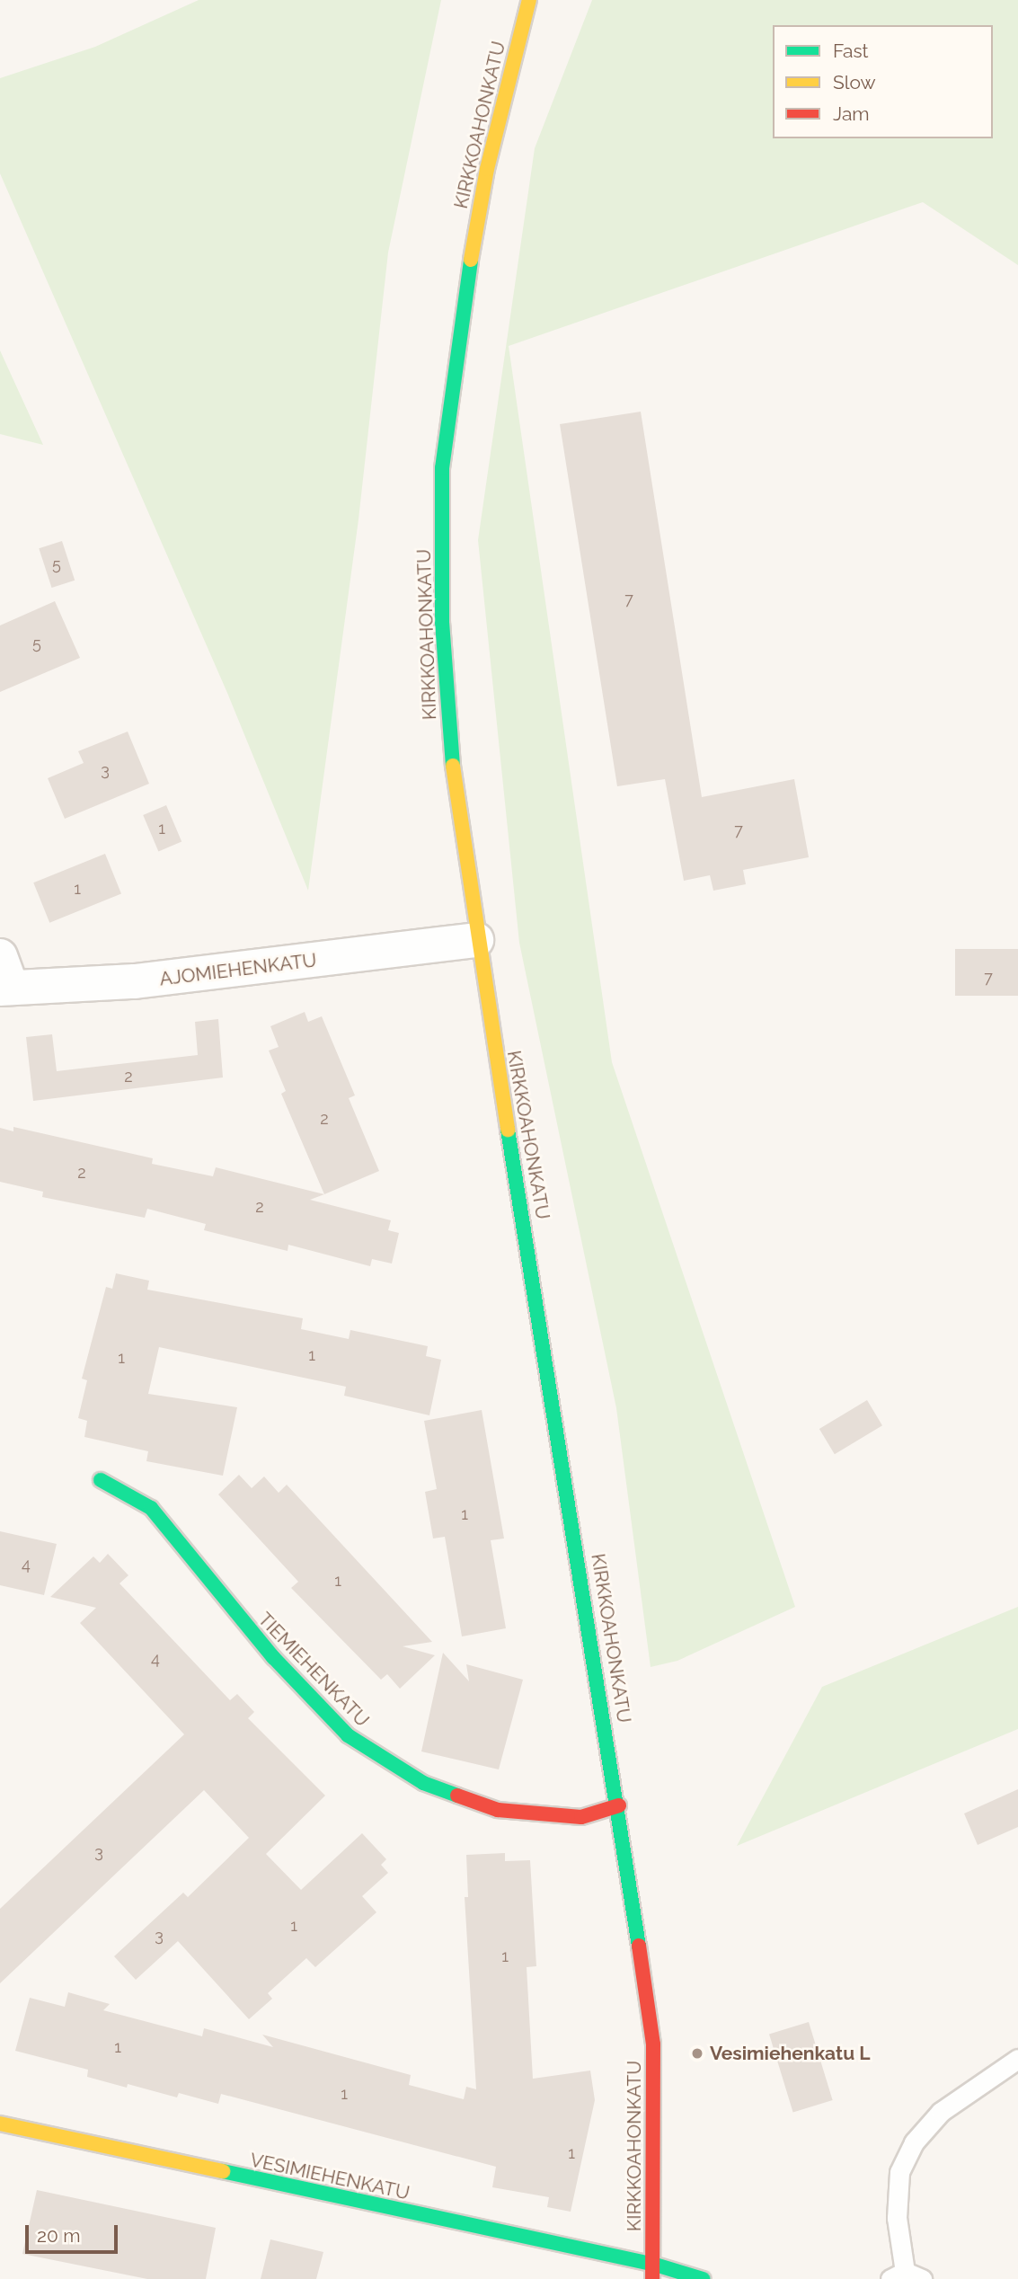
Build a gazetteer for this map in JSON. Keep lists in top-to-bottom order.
{
  "streets": {
    "street": [
      "KIRKKOAHONKATU",
      "AJOMIEHENKATU",
      "TIEMIEHENKATU",
      "VESIMIEHENKATU"
    ]
  },
  "crossings": [
    ["KIRKKOAHONKATU", "AJOMIEHENKATU"],
    ["KIRKKOAHONKATU", "TIEMIEHENKATU"],
    ["KIRKKOAHONKATU", "VESIMIEHENKATU"]
  ],
  "places": ["Vesimiehenkatu L"],
  "house_numbers": [
    "5",
    "7",
    "5",
    "3",
    "1",
    "7",
    "1",
    "7",
    "2",
    "2",
    "2",
    "2",
    "1",
    "1",
    "1",
    "4",
    "1",
    "4",
    "3",
    "1",
    "3",
    "1",
    "1",
    "1",
    "1"
  ],
  "legend": ["Fast", "Slow", "Jam"],
  "scale_bar": "20 m"
}
